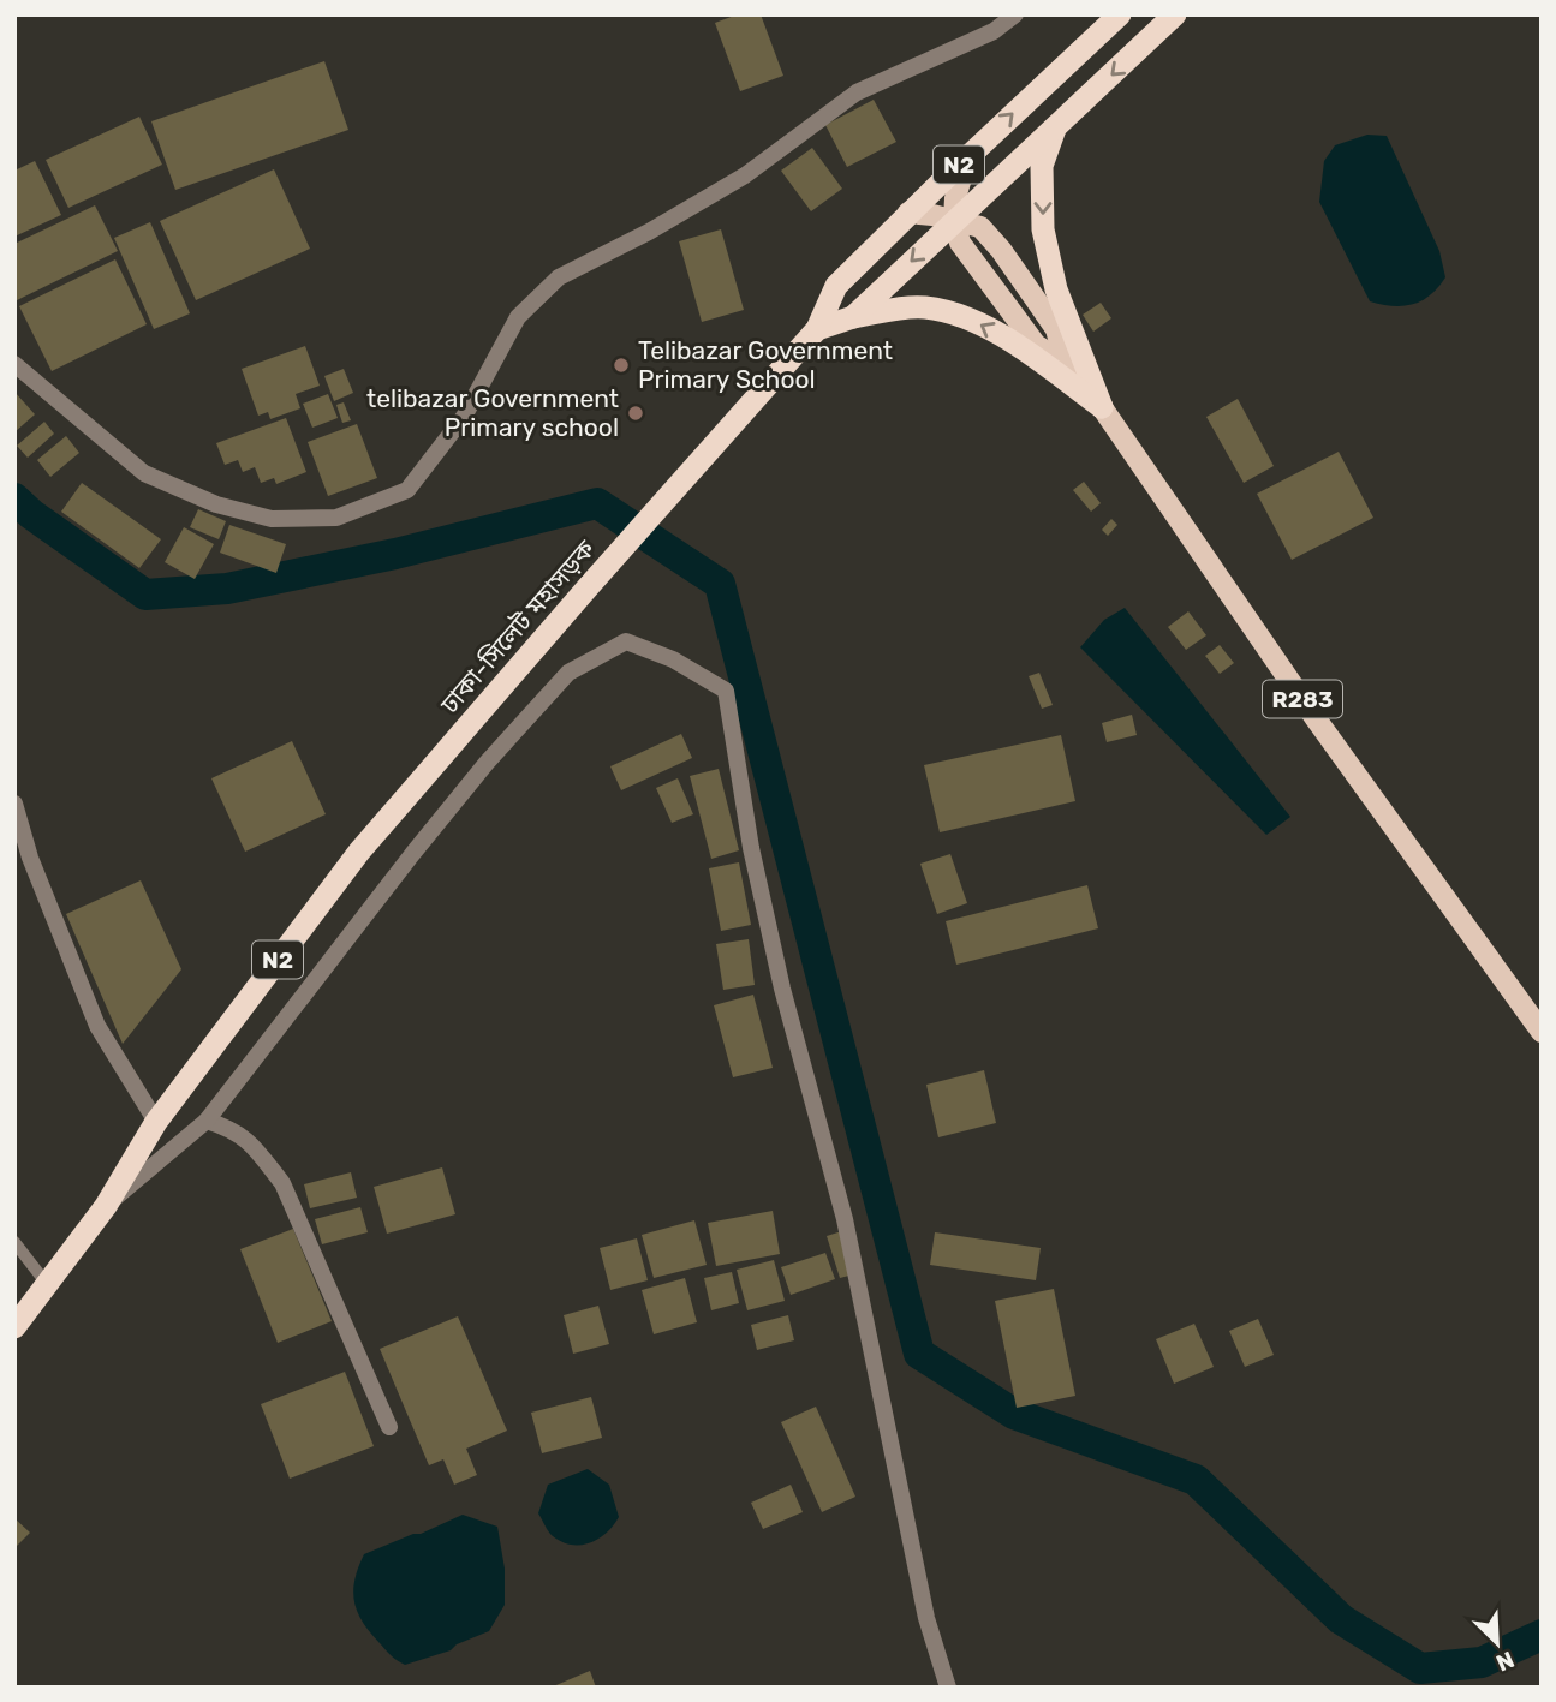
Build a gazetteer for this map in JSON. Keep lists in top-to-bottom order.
{
  "streets": {
    "highway": ["N2", "ঢাকা-সিলেট মহাসড়ক", "R283"]
  },
  "places": ["Telibazar Government Primary School", "telibazar Government Primary school"],
  "north": "bottom right"
}
